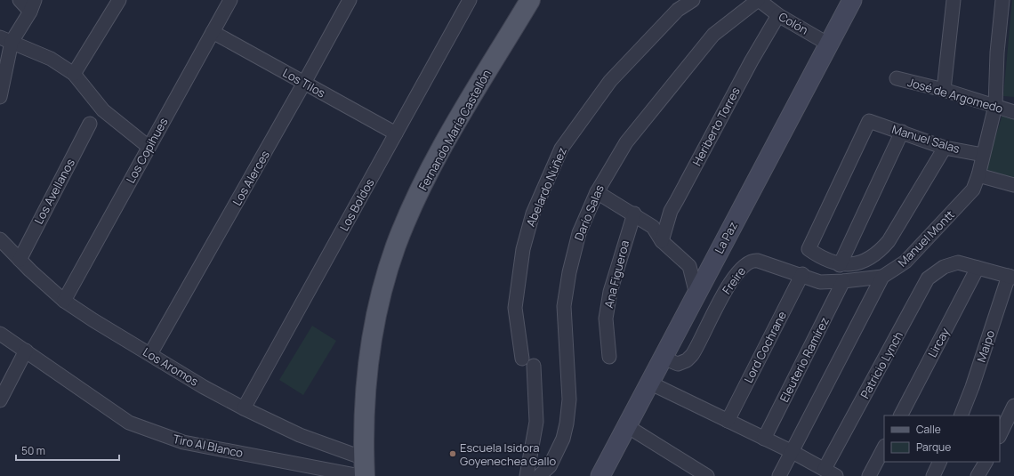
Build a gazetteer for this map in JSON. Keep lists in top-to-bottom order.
{
  "streets": {
    "main road": ["Fernando María Castellón"],
    "street": [
      "Colón",
      "Los Tilos",
      "José de Argomedo",
      "Heriberto Torres",
      "Manuel Salas",
      "Los Copihues",
      "Los Alerces",
      "Abelardo Núñez",
      "Los Avellanos",
      "Los Boldos",
      "Darío Salas",
      "La Paz",
      "Manuel Montt",
      "Ana Figueroa",
      "Freire",
      "Lircay",
      "Maipo",
      "Lord Cochrane",
      "Eleuterio Ramírez",
      "Patricio Lynch",
      "Los Aromos",
      "Tiro Al Blanco"
    ]
  },
  "crossings": [
    ["Colón", "Heriberto Torres"],
    ["Colón", "Darío Salas"],
    ["Colón", "La Paz"],
    ["Los Tilos", "Los Copihues"],
    ["Los Tilos", "Los Alerces"],
    ["Los Tilos", "Los Boldos"],
    ["José de Argomedo", "Manuel Montt"],
    ["Fernando María Castellón", "Los Aromos"],
    ["Fernando María Castellón", "Tiro Al Blanco"],
    ["Manuel Salas", "Manuel Montt"],
    ["Los Copihues", "Los Aromos"],
    ["Los Alerces", "Los Aromos"],
    ["Los Avellanos", "Los Aromos"],
    ["Los Boldos", "Los Aromos"],
    ["La Paz", "Freire"],
    ["Manuel Montt", "Freire"],
    ["Freire", "Lord Cochrane"],
    ["Freire", "Eleuterio Ramírez"],
    ["Lircay", "Patricio Lynch"],
    ["Los Aromos", "Tiro Al Blanco"]
  ],
  "places": ["Escuela Isidora Goyenechea Gallo"],
  "legend": ["Calle", "Parque"],
  "scale_bar": "50 m"
}
